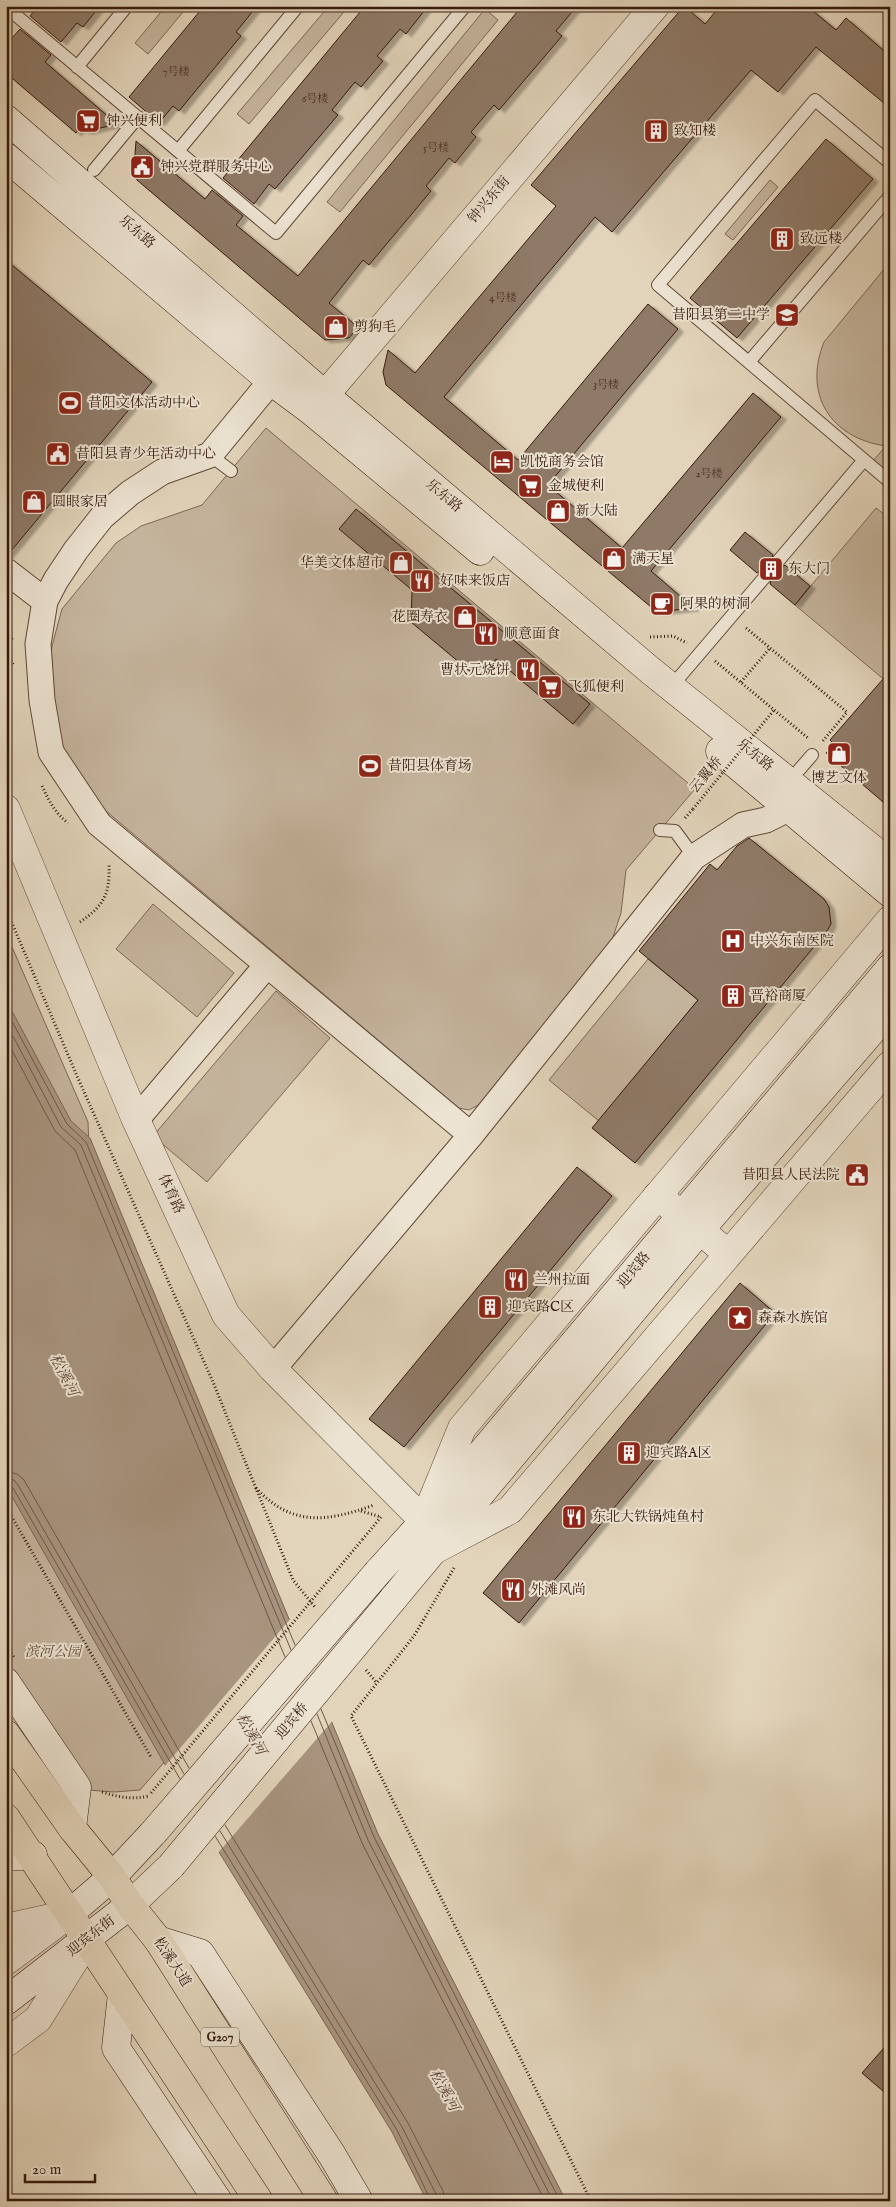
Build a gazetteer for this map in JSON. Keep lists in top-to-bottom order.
{
  "streets": {
    "highway": ["松溪大道", "G207"],
    "main road": [
      "钟兴东街",
      "乐东路",
      "体育路",
      "迎宾路",
      "迎宾桥",
      "迎宾东街"
    ],
    "path": ["云翼桥"]
  },
  "crossings": [
    ["钟兴东街", "乐东路"],
    ["体育路", "迎宾路"],
    ["迎宾路", "迎宾桥"],
    ["迎宾路", "松溪大道"],
    ["迎宾桥", "迎宾东街"],
    ["迎宾东街", "松溪大道"]
  ],
  "water": ["松溪河"],
  "parks": ["滨河公园"],
  "places": {
    "supermarket": ["钟兴便利", "金城便利", "飞狐便利"],
    "building": [
      "致知楼",
      "致远楼",
      "东大门",
      "晋裕商厦",
      "迎宾路C区",
      "迎宾路A区"
    ],
    "public building": ["钟兴党群服务中心", "昔阳县青少年活动中心", "昔阳县人民法院"],
    "school or university": ["昔阳县第二中学"],
    "shop": [
      "剪狗毛",
      "圆眼家居",
      "新大陆",
      "满天星",
      "华美文体超市",
      "花圈寿衣",
      "博艺文体"
    ],
    "sports": ["昔阳文体活动中心", "昔阳县体育场"],
    "hotel": ["凯悦商务会馆"],
    "restaurant": [
      "好味来饭店",
      "顺意面食",
      "曹状元烧饼",
      "兰州拉面",
      "东北大铁锅炖鱼村",
      "外滩风尚"
    ],
    "cafe": ["阿果的树洞"],
    "hospital": ["中兴东南医院"],
    "place": ["森森水族馆"]
  },
  "house_numbers": [
    "7号楼",
    "6号楼",
    "5号楼",
    "4号楼",
    "3号楼",
    "2号楼"
  ],
  "scale_bar": "20 m"
}
